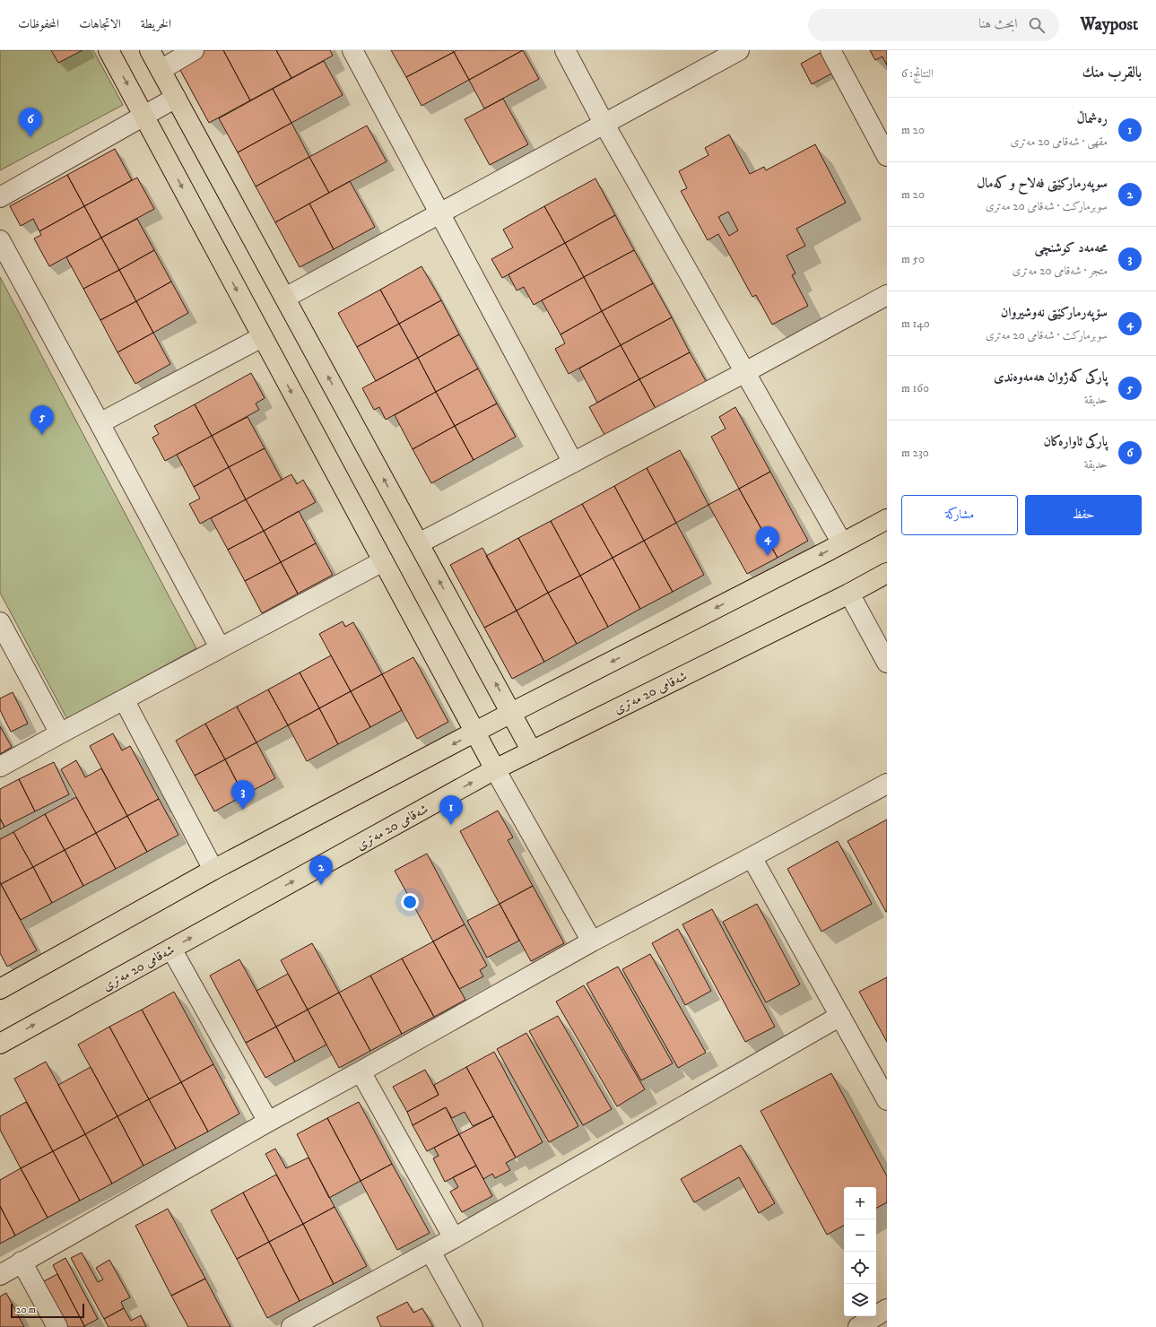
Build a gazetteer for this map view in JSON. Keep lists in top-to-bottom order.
{
  "streets": {
    "main road": ["شەقامی 20 مەتری"]
  },
  "scale_bar": "20 m",
  "page": {
    "header": "Waypost",
    "search": "ابحث هنا",
    "nav": ["الخريطة", "الاتجاهات", "المحفوظات"],
    "heading": ["بالقرب منك", "النتائج: 6"],
    "list": [
      {
        "mark": "1",
        "name": "رەشماڵ",
        "note": "مقهى · شەقامی 20 مەتری",
        "value": "20 m"
      },
      {
        "mark": "2",
        "name": "سوپەرمارکێتی فەلاح و کەمال",
        "note": "سوبرماركت · شەقامی 20 مەتری",
        "value": "20 m"
      },
      {
        "mark": "3",
        "name": "محەمەد کوشنچی",
        "note": "متجر · شەقامی 20 مەتری",
        "value": "50 m"
      },
      {
        "mark": "4",
        "name": "سۆپەرمارکێتی نەوشیروان",
        "note": "سوبرماركت · شەقامی 20 مەتری",
        "value": "140 m"
      },
      {
        "mark": "5",
        "name": "پارکی کەژوان هەمەوەندی",
        "note": "حديقة",
        "value": "160 m"
      },
      {
        "mark": "6",
        "name": "پارکی ئاوارەکان",
        "note": "حديقة",
        "value": "230 m"
      }
    ],
    "pins": [
      "6",
      "5",
      "4",
      "3",
      "1",
      "2"
    ],
    "buttons": ["حفظ", "مشاركة"],
    "map_buttons": ["+", "−"],
    "scale": "20 m"
  }
}
